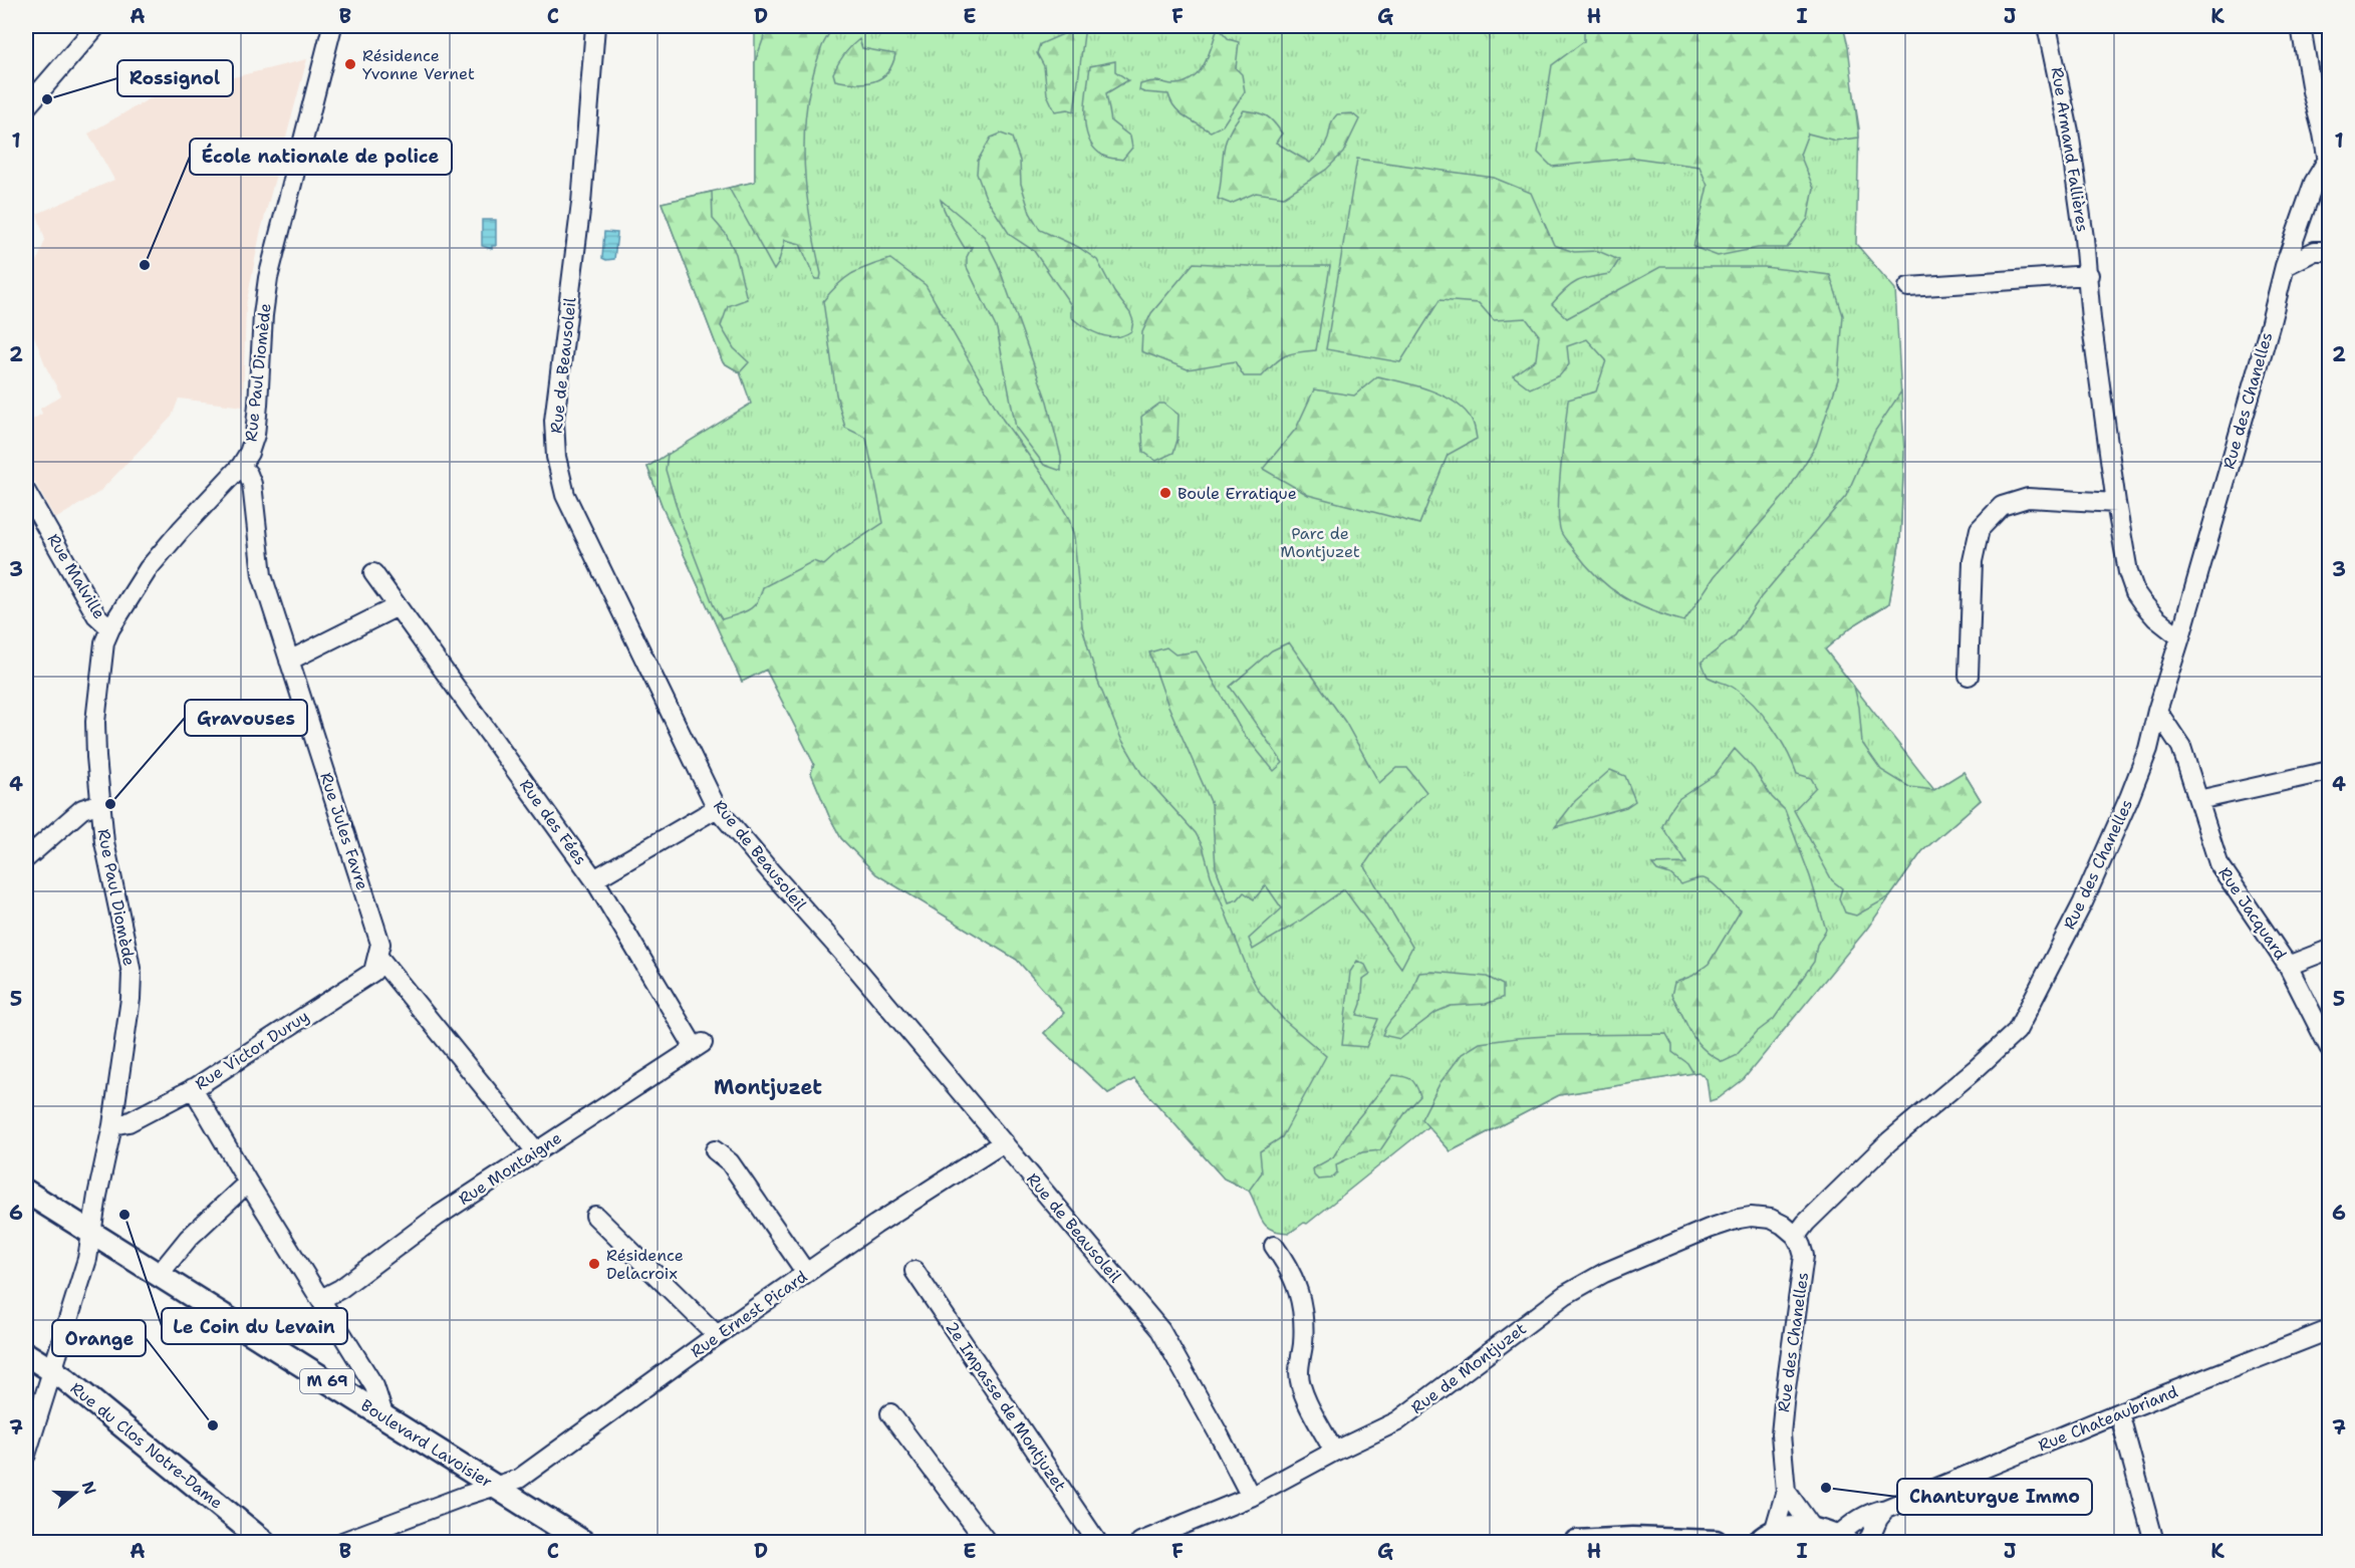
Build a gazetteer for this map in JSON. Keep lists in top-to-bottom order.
{
  "streets": {
    "main road": ["M 69", "Boulevard Lavoisier", "Rue du Clos Notre-Dame"],
    "street": [
      "Rue Armand Fallières",
      "Rue de Beausoleil",
      "Rue Paul Diomède",
      "Rue des Chanelles",
      "Rue Malville",
      "Rue des Fées",
      "Rue Jules Favre",
      "Rue Jacquard",
      "Rue Victor Duruy",
      "Rue Montaigne",
      "Rue Ernest Picard",
      "Rue de Montjuzet",
      "2e Impasse de Montjuzet",
      "Rue Chateaubriand"
    ]
  },
  "crossings": [
    ["Rue Armand Fallières", "Rue des Chanelles"],
    ["Rue de Beausoleil", "Rue Ernest Picard"],
    ["Rue de Beausoleil", "Rue de Montjuzet"],
    ["Rue Paul Diomède", "Rue Malville"],
    ["Rue Paul Diomède", "Rue Jules Favre"],
    ["Rue Paul Diomède", "Rue Victor Duruy"],
    ["Rue Paul Diomède", "Boulevard Lavoisier"],
    ["Rue Paul Diomède", "Rue du Clos Notre-Dame"],
    ["Rue des Chanelles", "Rue Jacquard"],
    ["Rue des Chanelles", "Rue de Montjuzet"],
    ["Rue des Fées", "Rue Montaigne"],
    ["Rue Jules Favre", "Rue Victor Duruy"],
    ["Rue Ernest Picard", "Boulevard Lavoisier"]
  ],
  "districts": ["Montjuzet"],
  "parks": ["Parc de Montjuzet"],
  "places": [
    "Résidence Yvonne Vernet",
    "Rossignol",
    "École nationale de police",
    "Boule Erratique",
    "Gravouses",
    "Le Coin du Levain",
    "Résidence Delacroix",
    "Orange",
    "Chanturgue Immo"
  ],
  "north": "right",
  "grid": {
    "columns": [
      "A",
      "B",
      "C",
      "D",
      "E",
      "F",
      "G",
      "H",
      "I",
      "J",
      "K"
    ],
    "rows": [
      "1",
      "2",
      "3",
      "4",
      "5",
      "6",
      "7"
    ]
  }
}
